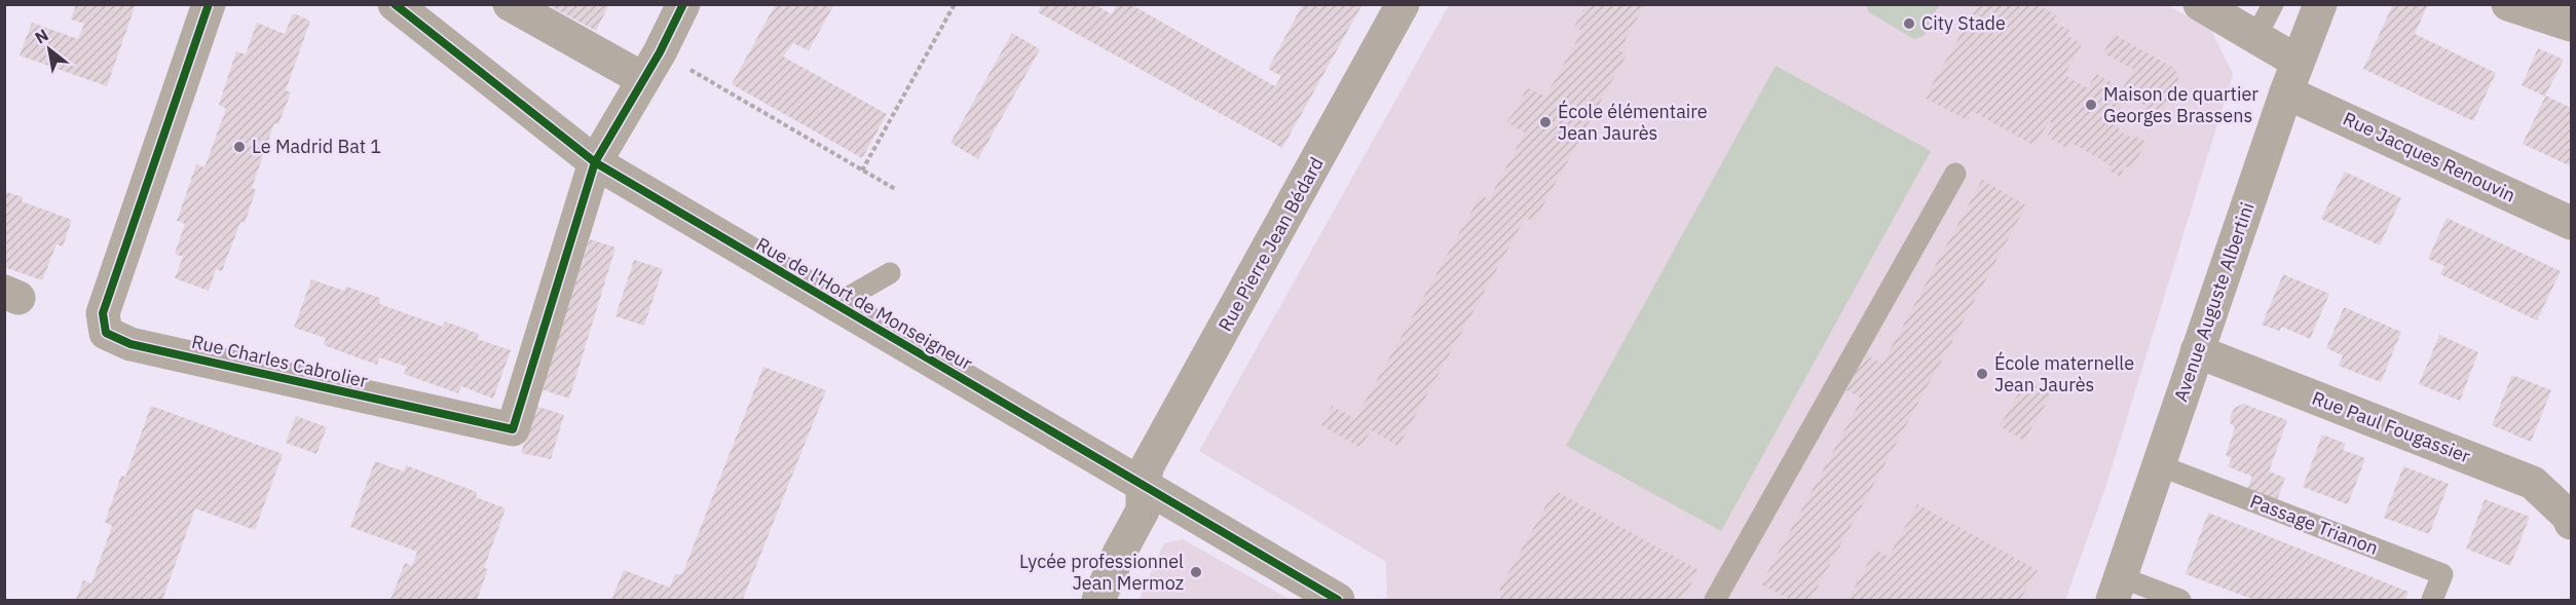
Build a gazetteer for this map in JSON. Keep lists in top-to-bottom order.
{
  "streets": {
    "street": [
      "Rue Jacques Renouvin",
      "Rue Pierre Jean Bédard",
      "Avenue Auguste Albertini",
      "Rue de l'Hort de Monseigneur",
      "Rue Charles Cabrolier",
      "Rue Paul Fougassier"
    ],
    "lane": ["Passage Trianon"]
  },
  "crossings": [
    ["Rue Jacques Renouvin", "Avenue Auguste Albertini"],
    ["Rue Pierre Jean Bédard", "Rue de l'Hort de Monseigneur"],
    ["Avenue Auguste Albertini", "Rue Paul Fougassier"],
    ["Avenue Auguste Albertini", "Passage Trianon"],
    ["Rue de l'Hort de Monseigneur", "Rue Charles Cabrolier"]
  ],
  "places": [
    "City Stade",
    "Maison de quartier Georges Brassens",
    "École élémentaire Jean Jaurès",
    "Le Madrid Bat 1",
    "École maternelle Jean Jaurès",
    "Lycée professionnel Jean Mermoz"
  ],
  "north": "top left"
}
